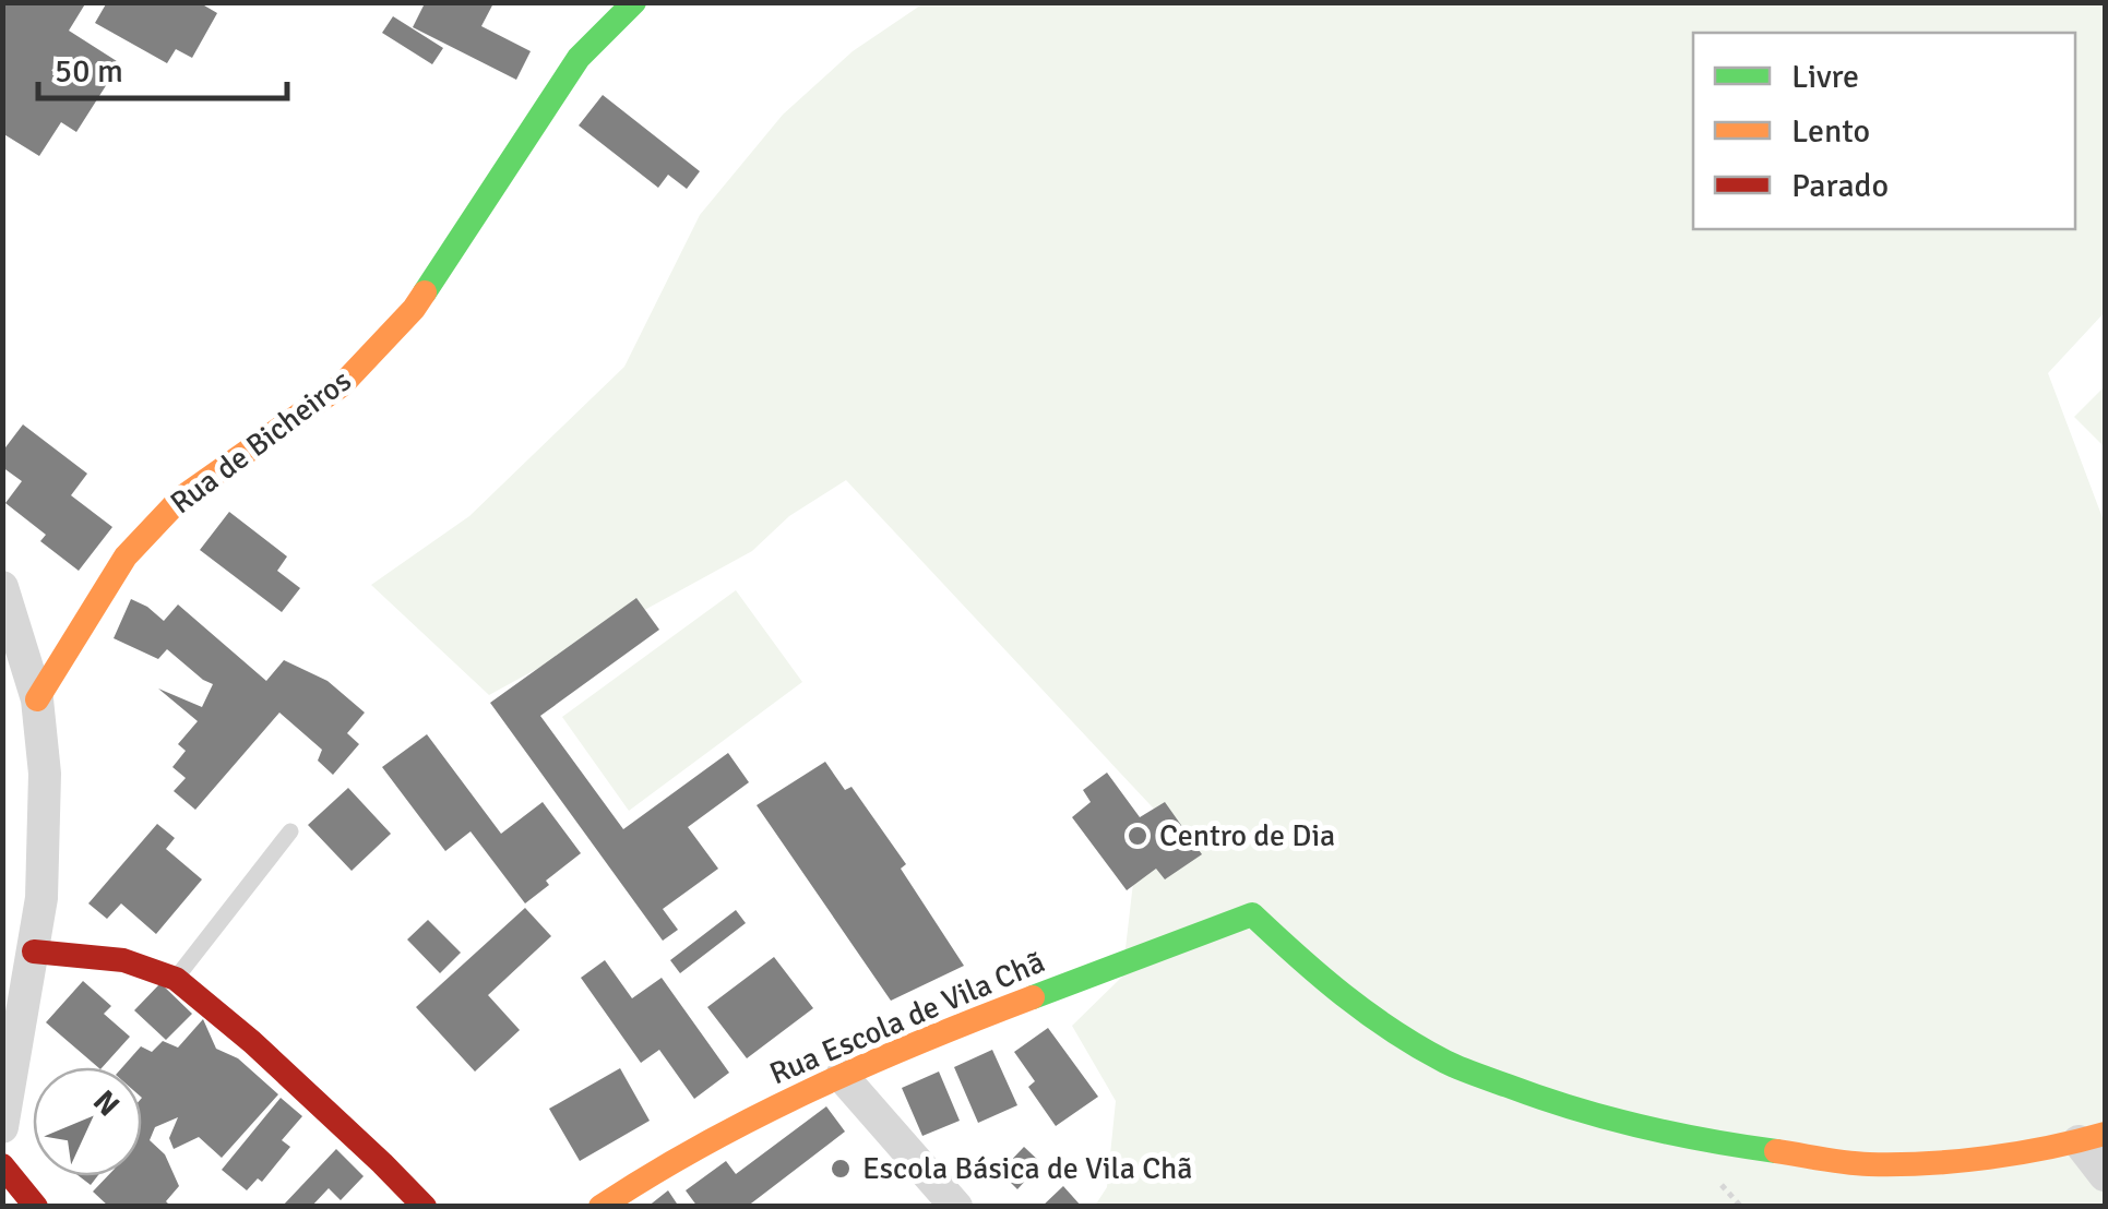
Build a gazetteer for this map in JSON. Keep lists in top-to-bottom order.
{
  "streets": {
    "street": ["Rua de Bicheiros", "Rua Escola de Vila Chã"]
  },
  "places": ["Centro de Dia", "Escola Básica de Vila Chã"],
  "legend": ["Livre", "Lento", "Parado"],
  "scale_bar": "50 m",
  "north": "top right"
}
